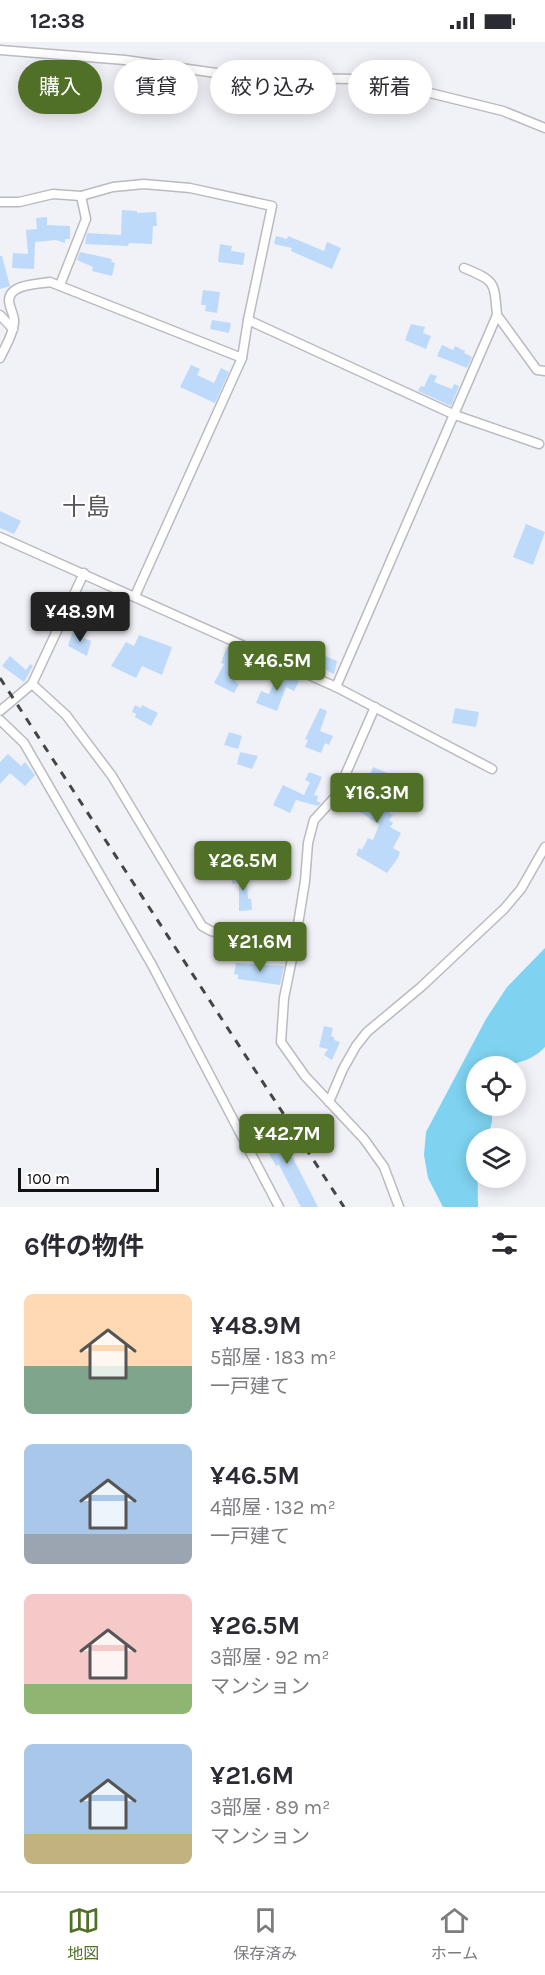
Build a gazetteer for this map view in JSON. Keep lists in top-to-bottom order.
{
  "districts": ["十島"],
  "scale_bar": "100 m",
  "page": {
    "status": "12:38",
    "chip": [
      "購入",
      "賃貸",
      "絞り込み",
      "新着"
    ],
    "price": [
      "¥48.9M",
      "¥46.5M",
      "¥16.3M",
      "¥26.5M",
      "¥21.6M",
      "¥42.7M"
    ],
    "scale": "100 m",
    "heading": "6件の物件",
    "list": [
      {
        "name": "¥48.9M",
        "note": "5部屋 · 183 m² · 一戸建て"
      },
      {
        "name": "¥46.5M",
        "note": "4部屋 · 132 m² · 一戸建て"
      },
      {
        "name": "¥26.5M",
        "note": "3部屋 · 92 m² · マンション"
      },
      {
        "name": "¥21.6M",
        "note": "3部屋 · 89 m² · マンション"
      }
    ],
    "tabs": ["地図", "保存済み", "ホーム"]
  }
}
